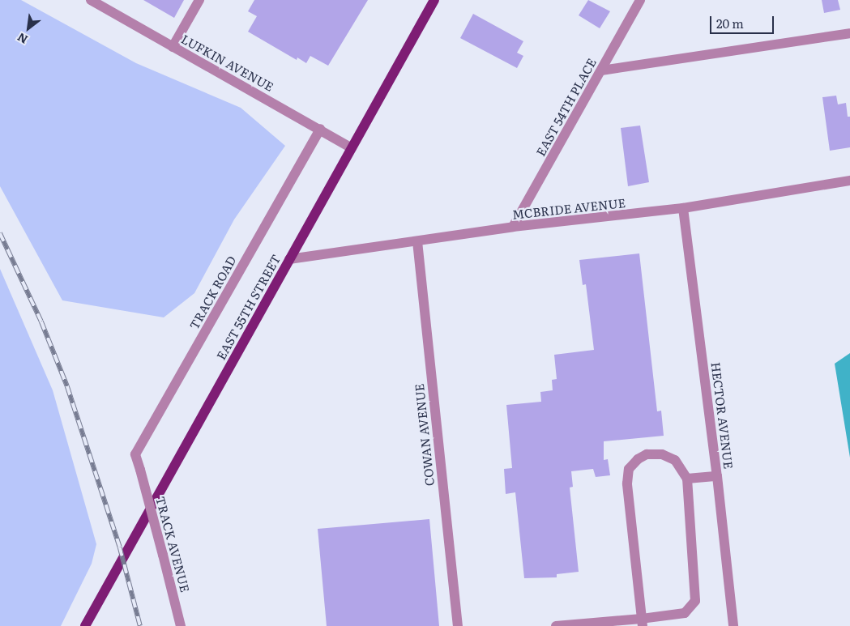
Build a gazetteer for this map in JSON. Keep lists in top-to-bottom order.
{
  "streets": {
    "main road": ["EAST 55TH STREET"],
    "street": [
      "LUFKIN AVENUE",
      "EAST 54TH PLACE",
      "MCBRIDE AVENUE",
      "TRACK ROAD",
      "HECTOR AVENUE",
      "COWAN AVENUE",
      "TRACK AVENUE"
    ]
  },
  "crossings": [
    ["LUFKIN AVENUE", "TRACK ROAD"],
    ["LUFKIN AVENUE", "EAST 55TH STREET"],
    ["EAST 54TH PLACE", "MCBRIDE AVENUE"],
    ["MCBRIDE AVENUE", "EAST 55TH STREET"],
    ["MCBRIDE AVENUE", "HECTOR AVENUE"],
    ["MCBRIDE AVENUE", "COWAN AVENUE"],
    ["TRACK ROAD", "TRACK AVENUE"]
  ],
  "scale_bar": "20 m",
  "north": "bottom left"
}
